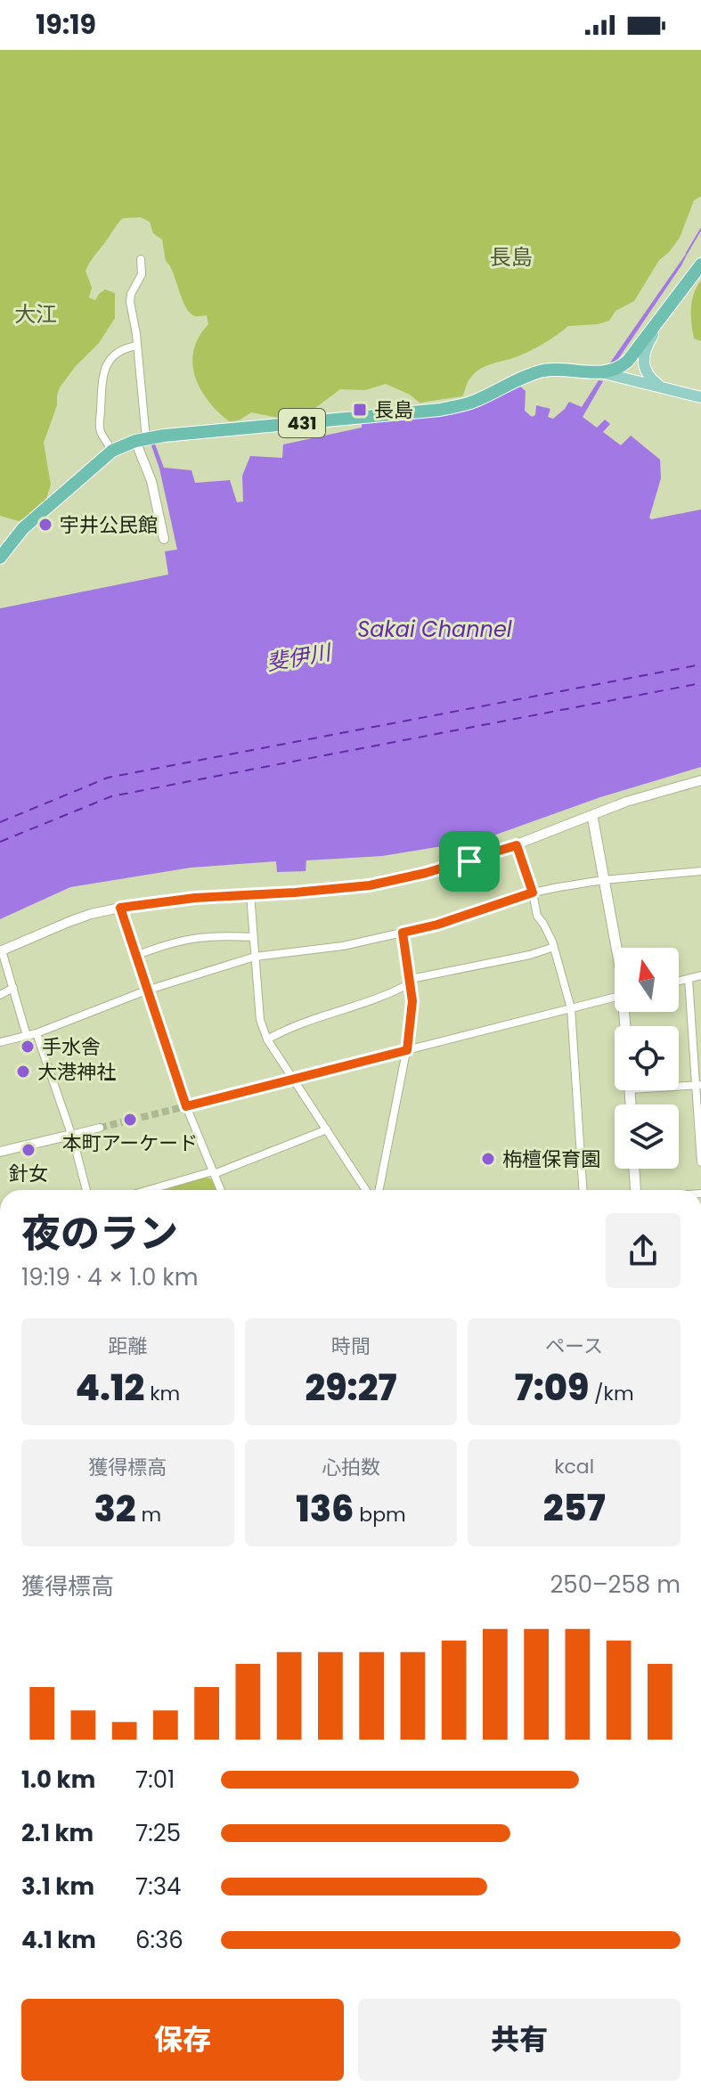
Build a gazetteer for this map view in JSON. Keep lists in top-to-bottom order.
{
  "streets": {
    "highway": ["431"]
  },
  "districts": ["長島", "大江"],
  "water": ["Sakai Channel", "斐伊川"],
  "places": {
    "transit": ["長島"],
    "other": [
      "宇井公民館",
      "手水舎",
      "大港神社",
      "本町アーケード",
      "針女",
      "栴檀保育園"
    ]
  },
  "north": "top",
  "page": {
    "status": "19:19",
    "heading": ["夜のラン", "19:19 · 4 × 1.0 km"],
    "stats": [
      ["距離", "4.12 km"],
      ["時間", "29:27"],
      ["ペース", "7:09 /km"],
      ["獲得標高", "32 m"],
      ["心拍数", "136 bpm"],
      ["kcal", "257"]
    ],
    "chart": ["獲得標高", "250–258 m"],
    "list": [
      {
        "name": "1.0 km",
        "note": "7:01"
      },
      {
        "name": "2.1 km",
        "note": "7:25"
      },
      {
        "name": "3.1 km",
        "note": "7:34"
      },
      {
        "name": "4.1 km",
        "note": "6:36"
      }
    ],
    "buttons": ["保存", "共有"]
  }
}
